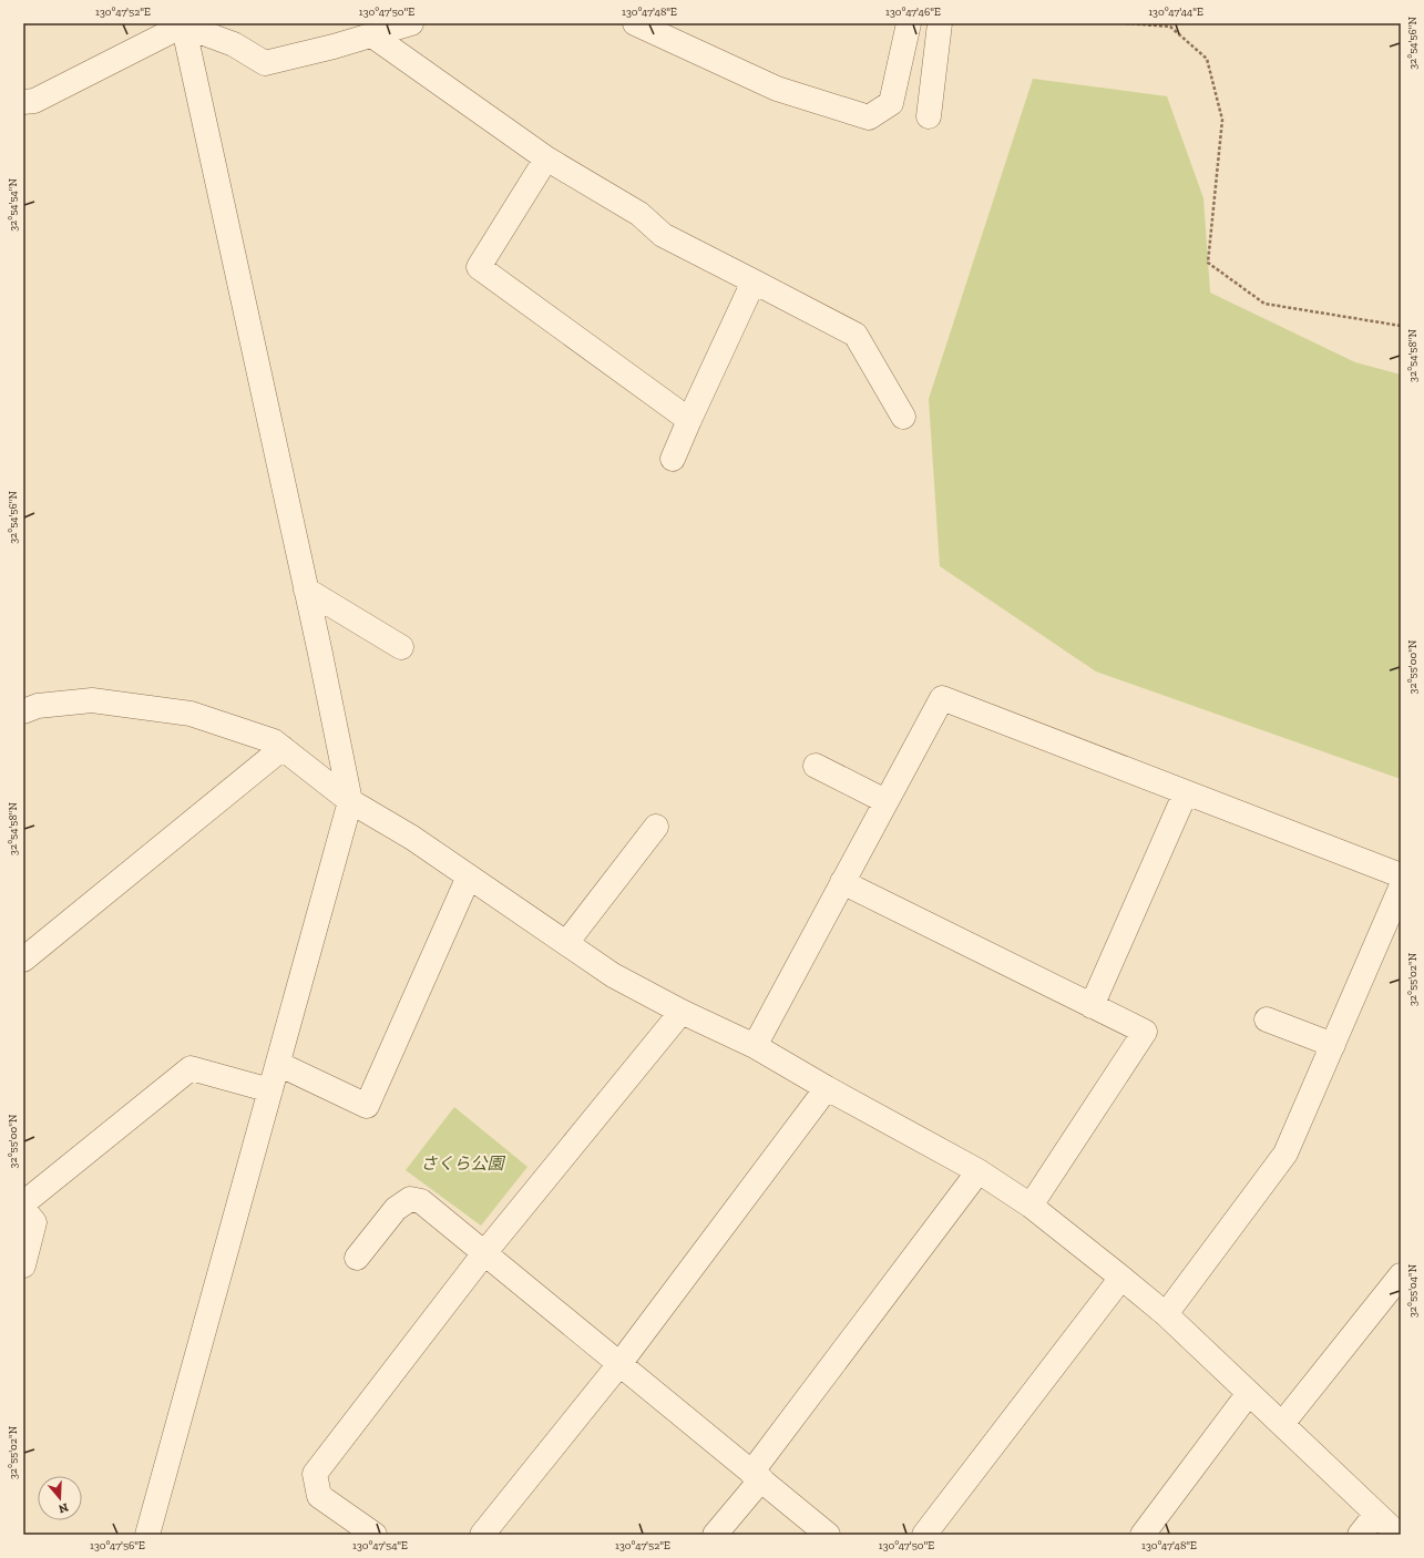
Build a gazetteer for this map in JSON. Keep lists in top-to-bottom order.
{
  "parks": ["さくら公園"],
  "north": "bottom",
  "coordinates": [
    "130°47'52\"E",
    "130°47'50\"E",
    "130°47'48\"E",
    "130°47'46\"E",
    "130°47'44\"E",
    "32°54'56\"N",
    "32°54'54\"N",
    "32°54'58\"N",
    "32°55'00\"N",
    "32°55'02\"N",
    "32°55'04\"N",
    "130°47'56\"E",
    "130°47'54\"E"
  ]
}
